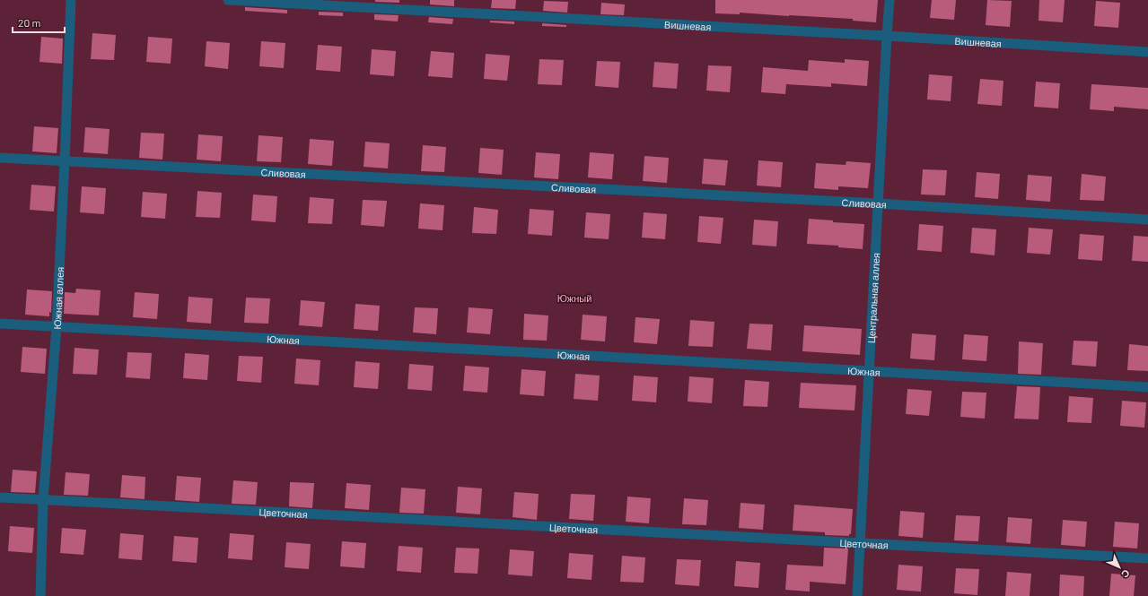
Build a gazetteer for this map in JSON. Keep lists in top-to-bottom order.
{
  "streets": {
    "street": [
      "Вишневая",
      "Сливовая",
      "Центральная аллея",
      "Южная аллея",
      "Южная",
      "Цветочная"
    ]
  },
  "crossings": [
    ["Вишневая", "Центральная аллея"],
    ["Сливовая", "Центральная аллея"],
    ["Сливовая", "Южная аллея"],
    ["Центральная аллея", "Южная"],
    ["Центральная аллея", "Цветочная"],
    ["Южная аллея", "Южная"],
    ["Южная аллея", "Цветочная"]
  ],
  "parks": ["Южный"],
  "scale_bar": "20 m",
  "north": "bottom right"
}
